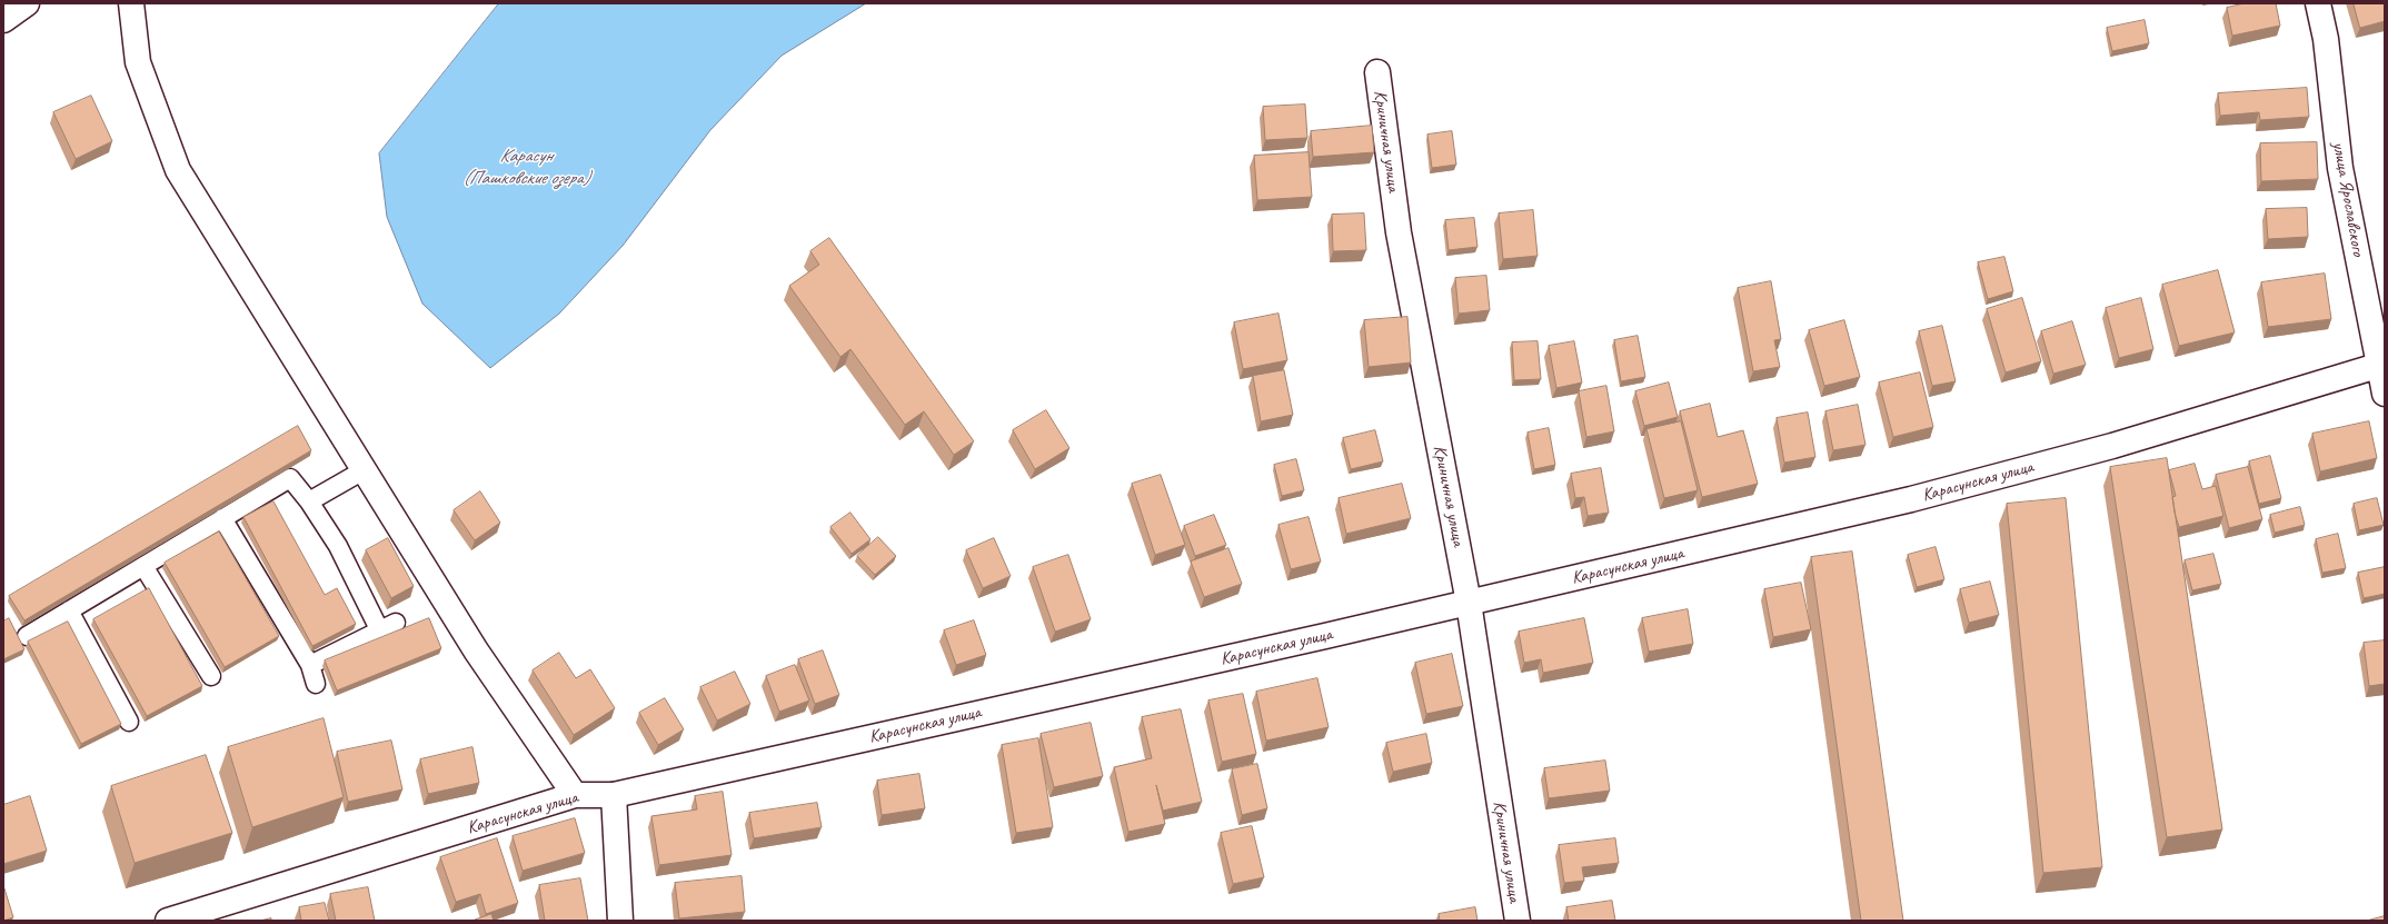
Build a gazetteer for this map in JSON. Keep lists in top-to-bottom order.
{
  "streets": {
    "street": ["Криничная улица", "улица Ярославского", "Карасунская улица"]
  },
  "crossings": [
    ["Криничная улица", "Карасунская улица"],
    ["улица Ярославского", "Карасунская улица"]
  ],
  "water": ["Карасун (Пашковские озера)"]
}
